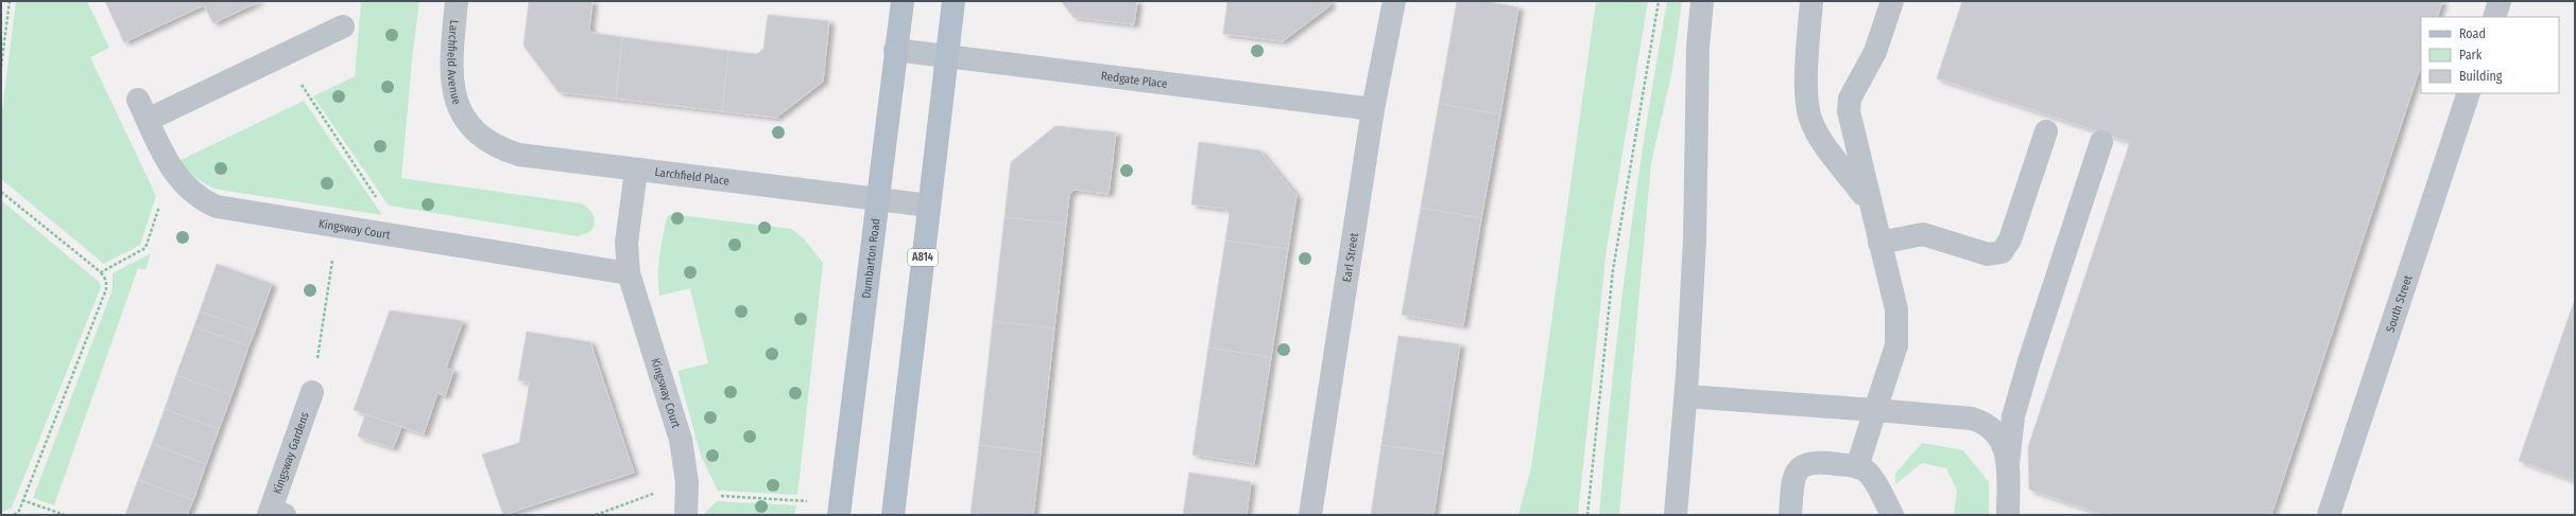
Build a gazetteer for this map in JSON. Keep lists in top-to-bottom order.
{
  "streets": {
    "main road": ["Dumbarton Road", "A814"],
    "street": [
      "Larchfield Avenue",
      "Redgate Place",
      "Larchfield Place",
      "Kingsway Court",
      "Earl Street",
      "South Street",
      "Kingsway Gardens"
    ]
  },
  "crossings": [
    ["Larchfield Avenue", "Larchfield Place"],
    ["Redgate Place", "Dumbarton Road"],
    ["Redgate Place", "A814"],
    ["Redgate Place", "Earl Street"],
    ["Larchfield Place", "Kingsway Court"],
    ["Larchfield Place", "Dumbarton Road"],
    ["Larchfield Place", "A814"]
  ],
  "legend": ["Road", "Park", "Building"]
}
